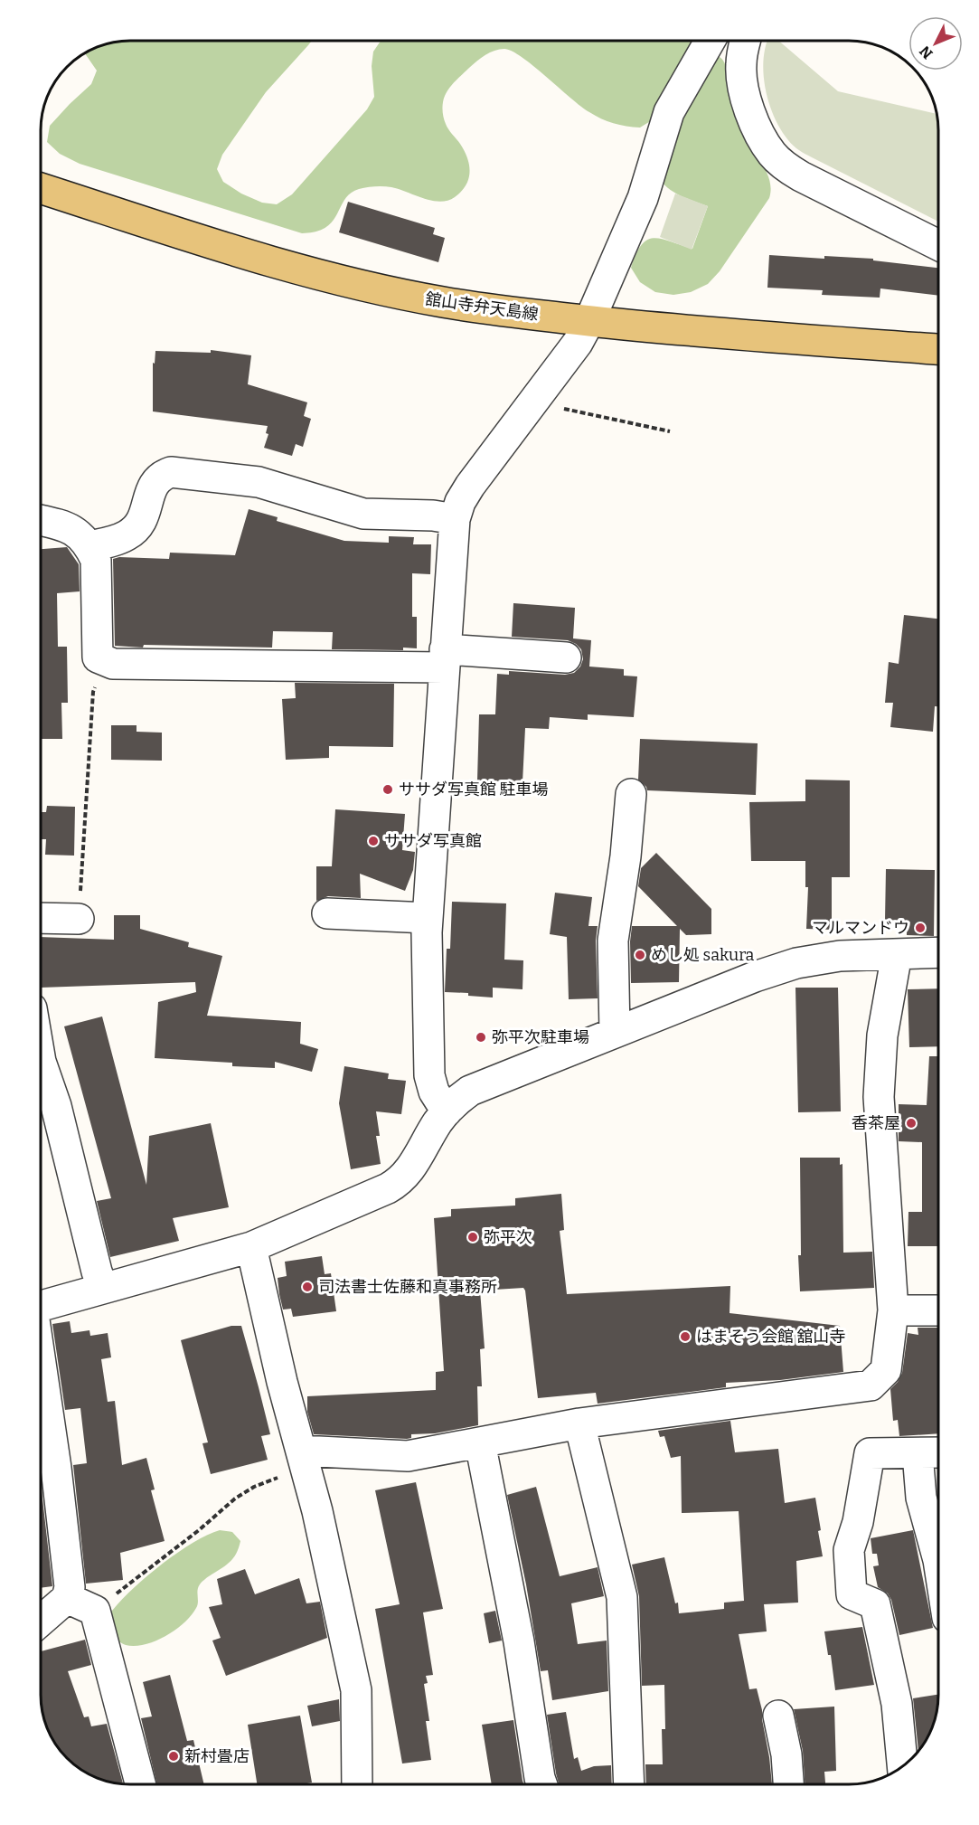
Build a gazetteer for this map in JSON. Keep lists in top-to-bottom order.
{
  "streets": {
    "main road": ["舘山寺弁天島線"]
  },
  "places": [
    "ササダ写真館 駐車場",
    "ササダ写真館",
    "マルマンドウ",
    "めし処 sakura",
    "弥平次駐車場",
    "香茶屋",
    "弥平次",
    "司法書士佐藤和真事務所",
    "はまそう会館 舘山寺",
    "新村畳店"
  ],
  "north": "bottom left"
}
